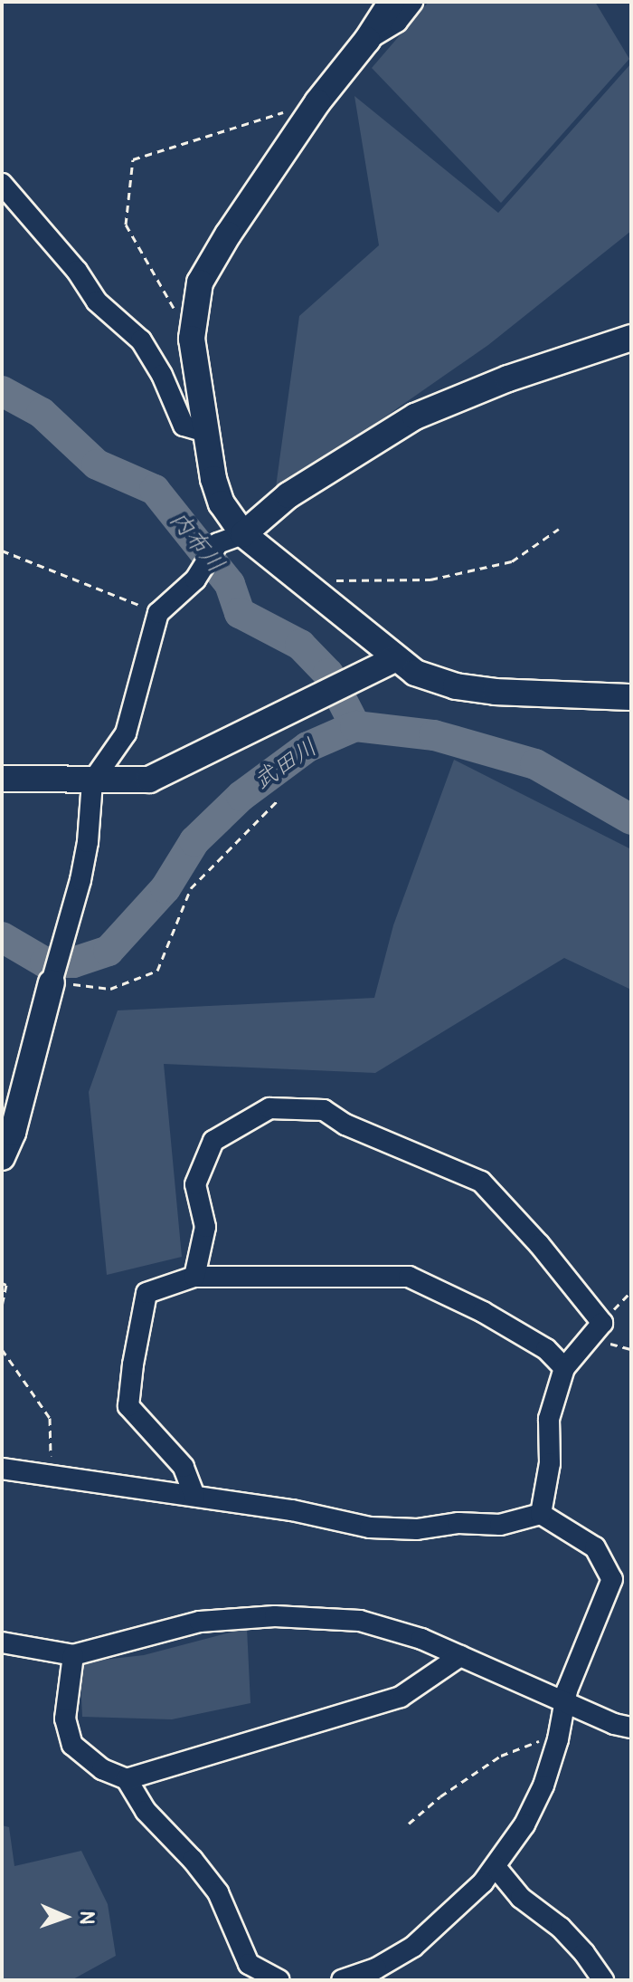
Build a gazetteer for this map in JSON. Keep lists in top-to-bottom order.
{
  "water": ["内布川", "武田川"],
  "north": "right"
}
